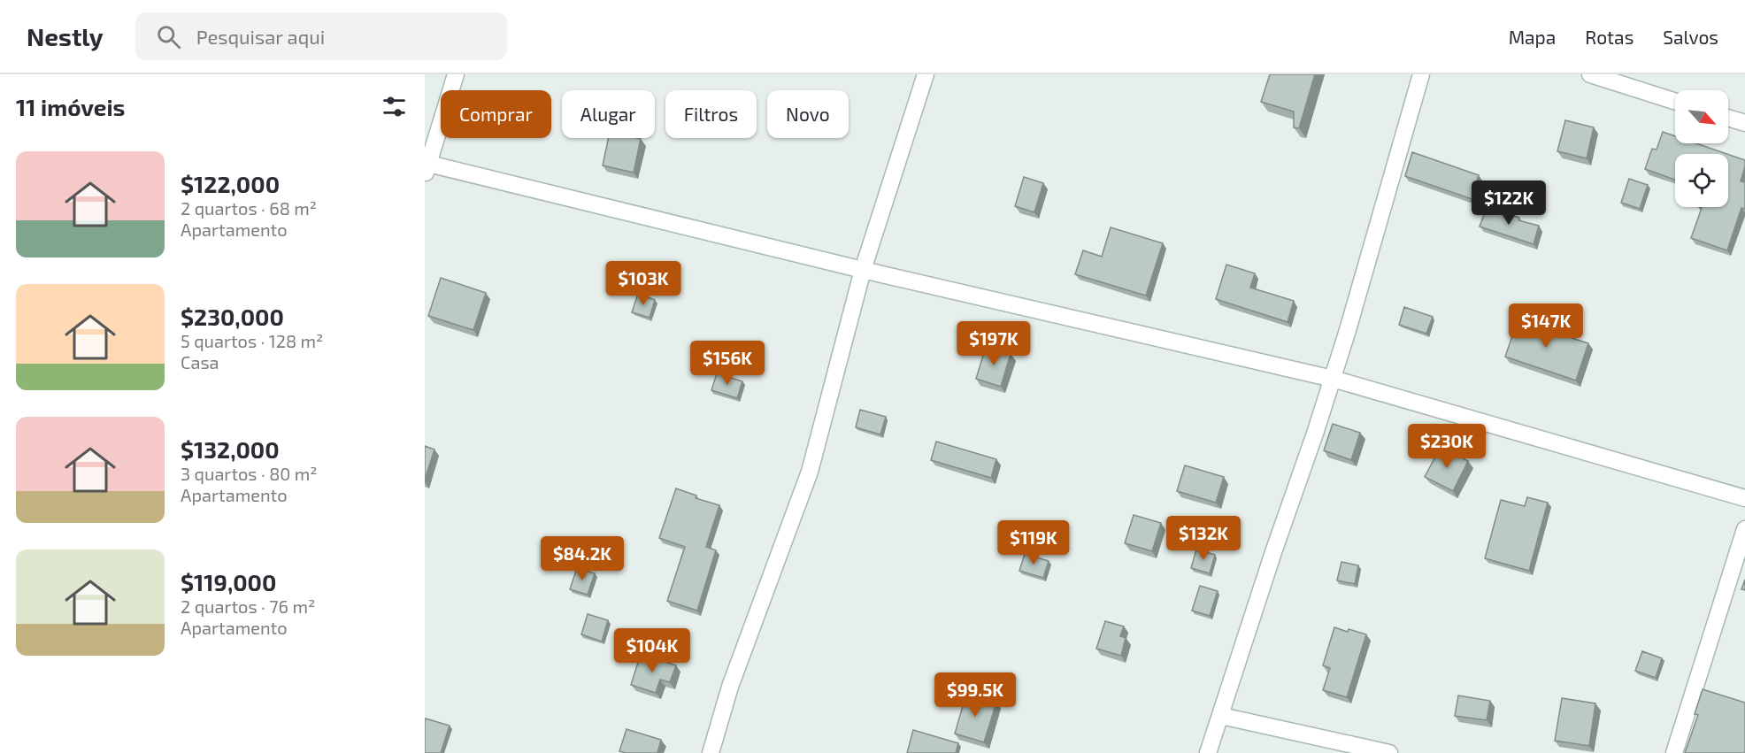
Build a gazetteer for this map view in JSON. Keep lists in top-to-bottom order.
{
  "north": "bottom right",
  "page": {
    "header": "Nestly",
    "search": "Pesquisar aqui",
    "nav": ["Mapa", "Rotas", "Salvos"],
    "heading": "11 imóveis",
    "chip": [
      "Comprar",
      "Alugar",
      "Filtros",
      "Novo"
    ],
    "list": [
      {
        "name": "$122,000",
        "note": "2 quartos · 68 m² · Apartamento"
      },
      {
        "name": "$230,000",
        "note": "5 quartos · 128 m² · Casa"
      },
      {
        "name": "$132,000",
        "note": "3 quartos · 80 m² · Apartamento"
      },
      {
        "name": "$119,000",
        "note": "2 quartos · 76 m² · Apartamento"
      }
    ],
    "price": [
      "$122K",
      "$103K",
      "$147K",
      "$197K",
      "$156K",
      "$230K",
      "$132K",
      "$119K",
      "$84.2K",
      "$104K",
      "$99.5K"
    ]
  }
}
